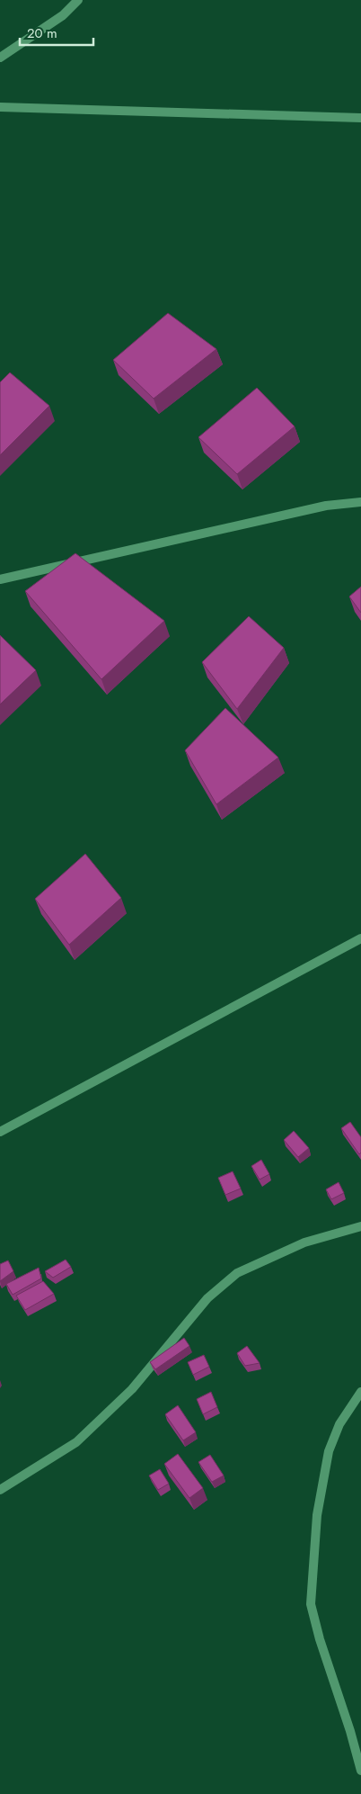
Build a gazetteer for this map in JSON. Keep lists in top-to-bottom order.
{
  "scale_bar": "20 m"
}
